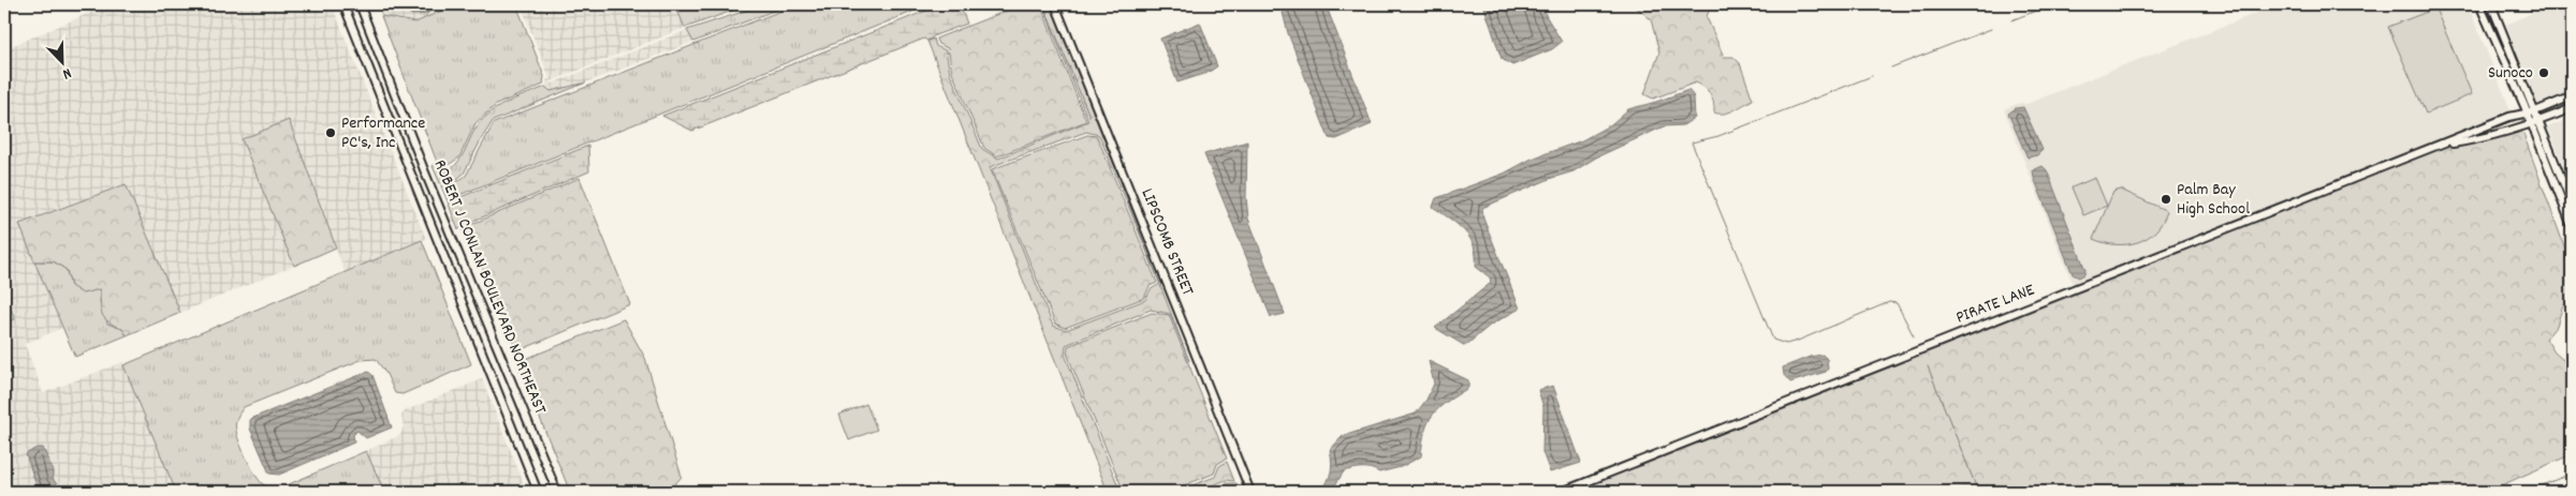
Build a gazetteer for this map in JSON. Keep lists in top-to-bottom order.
{
  "streets": {
    "street": ["LIPSCOMB STREET", "ROBERT J CONLAN BOULEVARD NORTHEAST", "PIRATE LANE"]
  },
  "places": ["Sunoco", "Performance PC's, Inc", "Palm Bay High School"],
  "north": "bottom right"
}
